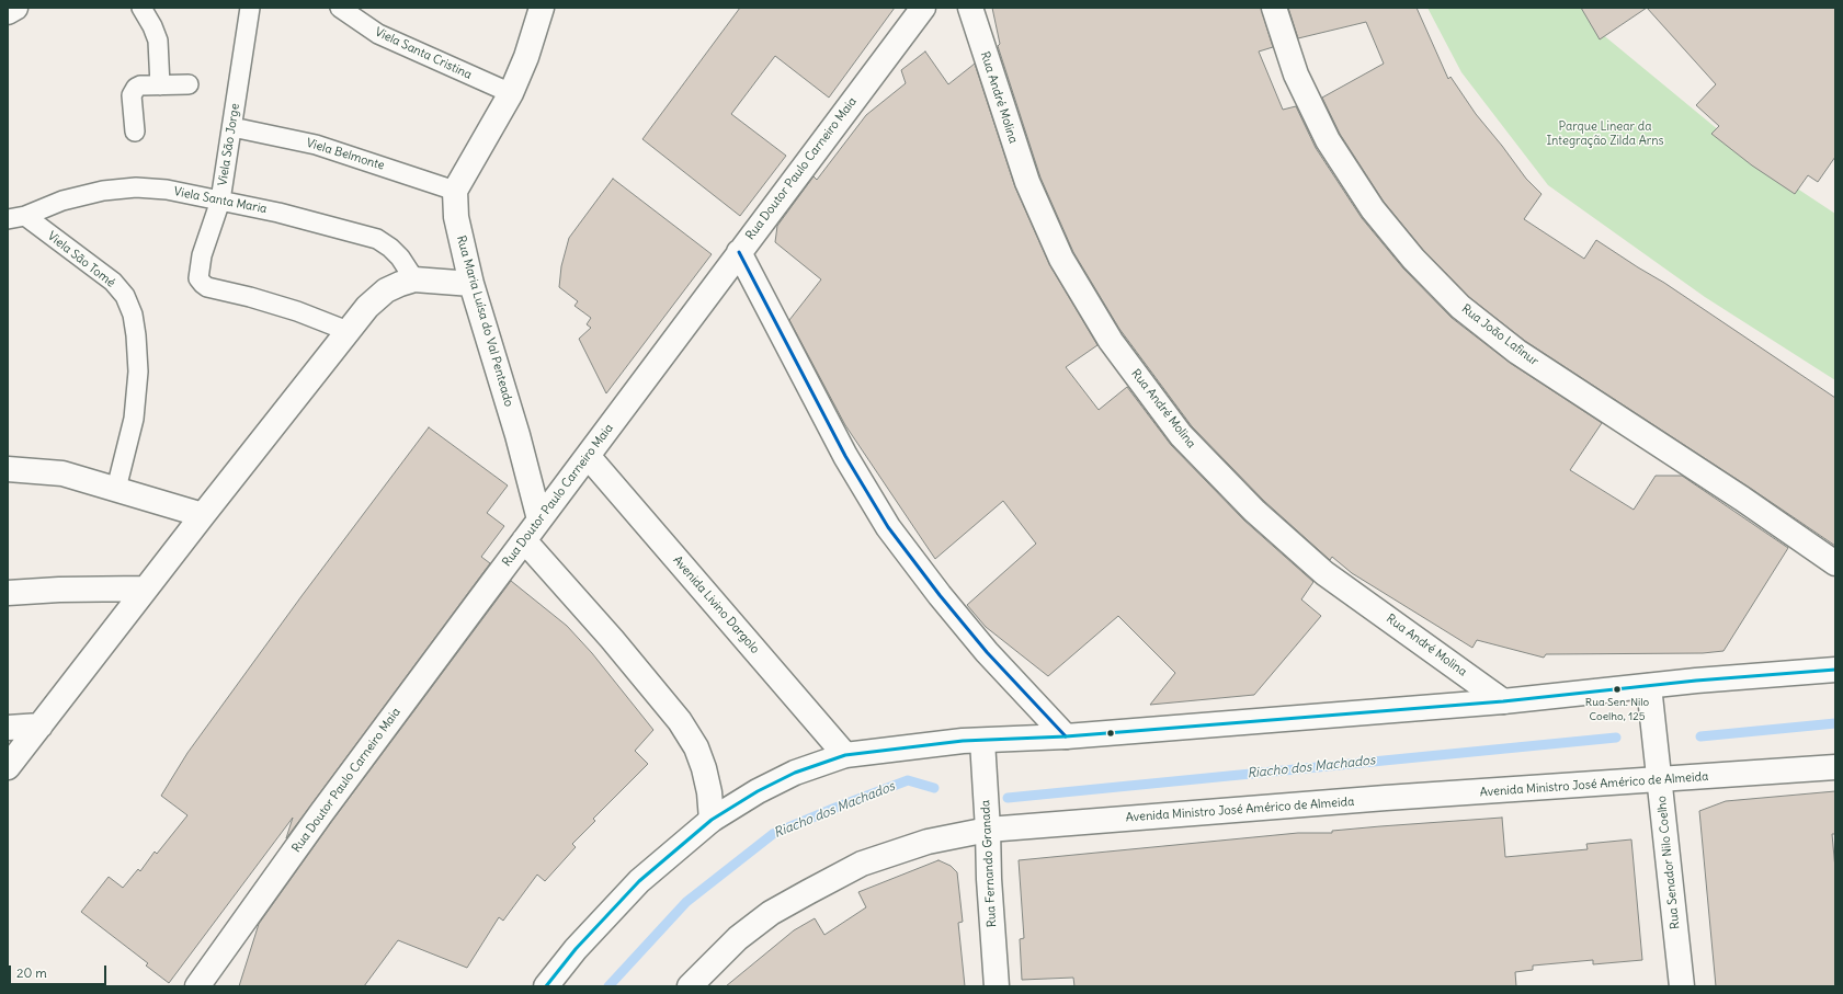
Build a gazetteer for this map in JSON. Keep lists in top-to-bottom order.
{
  "streets": {
    "street": [
      "Rua André Molina",
      "Rua Doutor Paulo Carneiro Maia",
      "Rua Maria Luísa do Val Penteado",
      "Rua João Lafinur",
      "Avenida Livino Dargolo",
      "Avenida Ministro José Américo de Almeida",
      "Rua Senador Nilo Coelho",
      "Rua Fernando Granada"
    ],
    "lane": [
      "Viela Santa Cristina",
      "Viela São Jorge",
      "Viela Belmonte",
      "Viela Santa Maria",
      "Viela São Tomé"
    ]
  },
  "crossings": [
    ["Viela São Jorge", "Viela Belmonte"],
    ["Viela São Jorge", "Viela Santa Maria"],
    ["Viela Belmonte", "Rua Maria Luísa do Val Penteado"],
    ["Rua Doutor Paulo Carneiro Maia", "Rua Maria Luísa do Val Penteado"],
    ["Rua Doutor Paulo Carneiro Maia", "Avenida Livino Dargolo"],
    ["Viela Santa Maria", "Viela São Tomé"],
    ["Avenida Ministro José Américo de Almeida", "Rua Senador Nilo Coelho"],
    ["Avenida Ministro José Américo de Almeida", "Rua Fernando Granada"]
  ],
  "water": ["Riacho dos Machados"],
  "parks": ["Parque Linear da Integração Zilda Arns"],
  "places": ["Rua Sen. Nilo Coelho, 125"],
  "scale_bar": "20 m"
}
